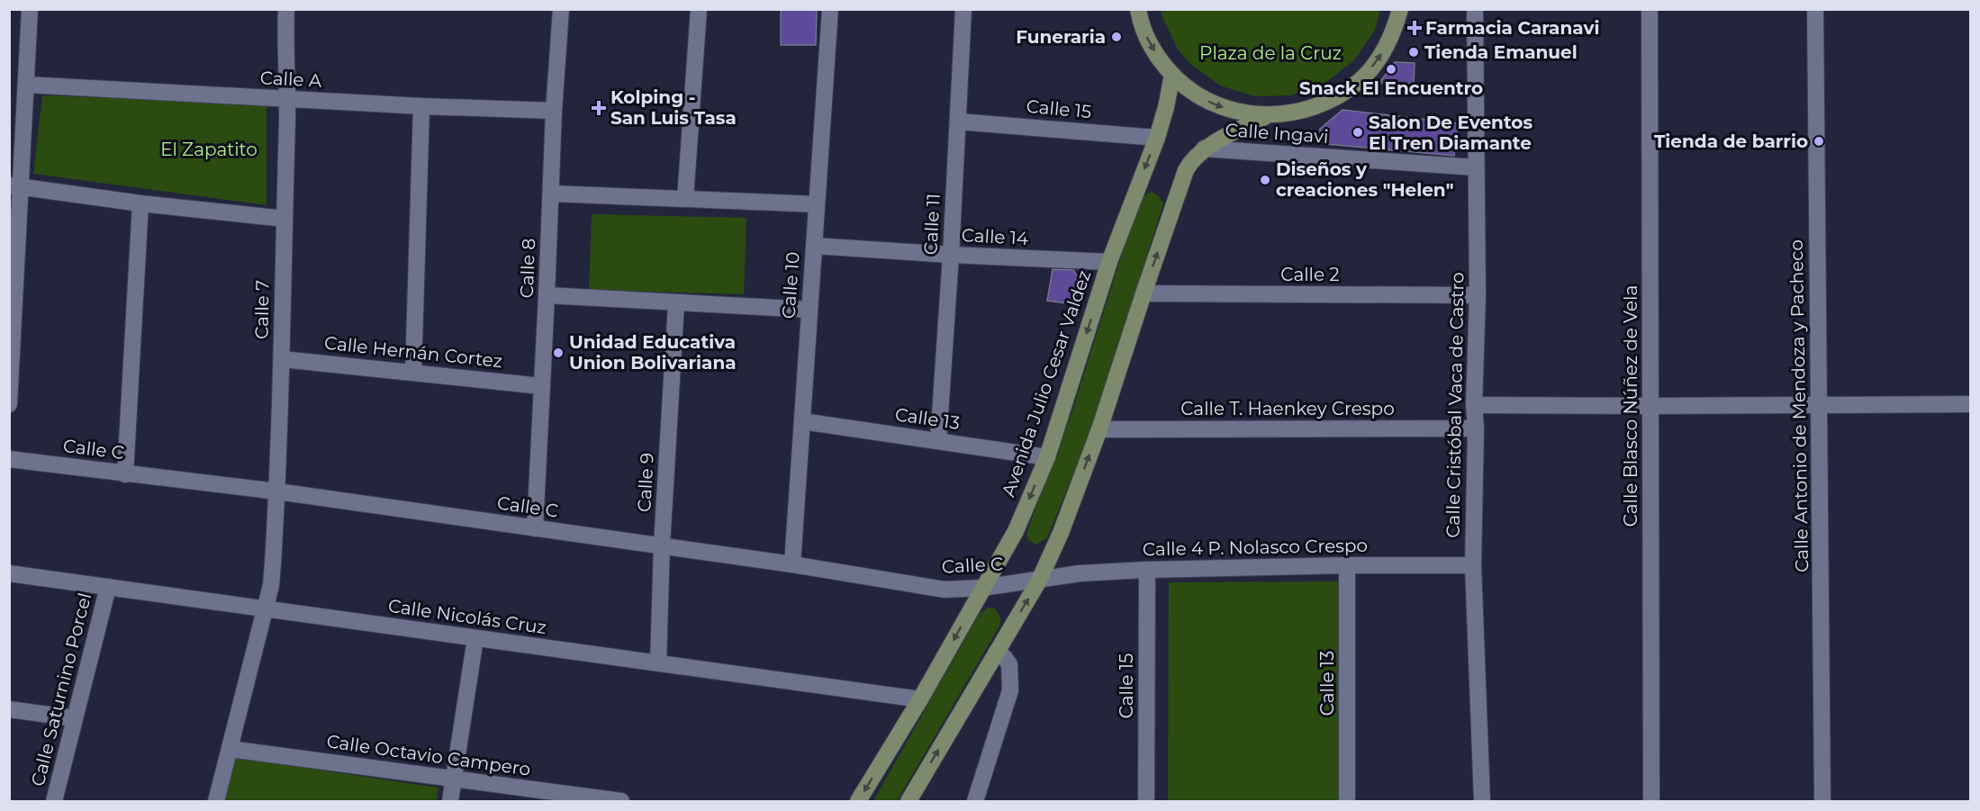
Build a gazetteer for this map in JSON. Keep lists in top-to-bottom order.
{
  "streets": {
    "main road": ["Avenida Julio Cesar Valdez"],
    "street": [
      "Calle A",
      "Calle 15",
      "Calle Ingavi",
      "Calle 11",
      "Calle 14",
      "Calle 8",
      "Calle 2",
      "Calle 10",
      "Calle 7",
      "Calle Hernán Cortez",
      "Calle Cristóbal Vaca de Castro",
      "Calle Blasco Núñez de Vela",
      "Calle Antonio de Mendoza y Pacheco",
      "Calle T. Haenkey Crespo",
      "Calle 13",
      "Calle C",
      "Calle 9",
      "Calle 4 P. Nolasco Crespo",
      "Calle Nicolás Cruz",
      "Calle Saturnino Porcel",
      "Calle Octavio Campero"
    ]
  },
  "crossings": [
    ["Calle A", "Calle 8"],
    ["Calle A", "Calle 7"],
    ["Calle 15", "Calle 11"],
    ["Calle 15", "Avenida Julio Cesar Valdez"],
    ["Calle 15", "Calle 4 P. Nolasco Crespo"],
    ["Calle Ingavi", "Calle Cristóbal Vaca de Castro"],
    ["Calle 11", "Calle 14"],
    ["Calle 11", "Calle 13"],
    ["Calle 14", "Calle 10"],
    ["Calle 14", "Avenida Julio Cesar Valdez"],
    ["Calle 8", "Calle Hernán Cortez"],
    ["Calle 8", "Calle C"],
    ["Calle 2", "Calle Cristóbal Vaca de Castro"],
    ["Calle 10", "Calle 13"],
    ["Calle 10", "Calle C"],
    ["Calle 7", "Calle Hernán Cortez"],
    ["Calle 7", "Calle C"],
    ["Calle 7", "Calle Nicolás Cruz"],
    ["Calle 7", "Calle Octavio Campero"],
    ["Avenida Julio Cesar Valdez", "Calle 13"],
    ["Avenida Julio Cesar Valdez", "Calle C"],
    ["Avenida Julio Cesar Valdez", "Calle Nicolás Cruz"],
    ["Calle Cristóbal Vaca de Castro", "Calle T. Haenkey Crespo"],
    ["Calle Cristóbal Vaca de Castro", "Calle 4 P. Nolasco Crespo"],
    ["Calle 13", "Calle 4 P. Nolasco Crespo"],
    ["Calle C", "Calle 9"],
    ["Calle C", "Calle 4 P. Nolasco Crespo"],
    ["Calle 9", "Calle Nicolás Cruz"],
    ["Calle Nicolás Cruz", "Calle Saturnino Porcel"]
  ],
  "parks": ["Plaza de la Cruz", "El Zapatito"],
  "places": {
    "health": ["Farmacia Caranavi", "Kolping - San Luis Tasa"],
    "other": [
      "Funeraria",
      "Tienda Emanuel",
      "Snack El Encuentro",
      "Salon De Eventos El Tren Diamante",
      "Tienda de barrio",
      "Diseños y creaciones \"Helen\"",
      "Unidad Educativa Union Bolivariana"
    ]
  }
}
